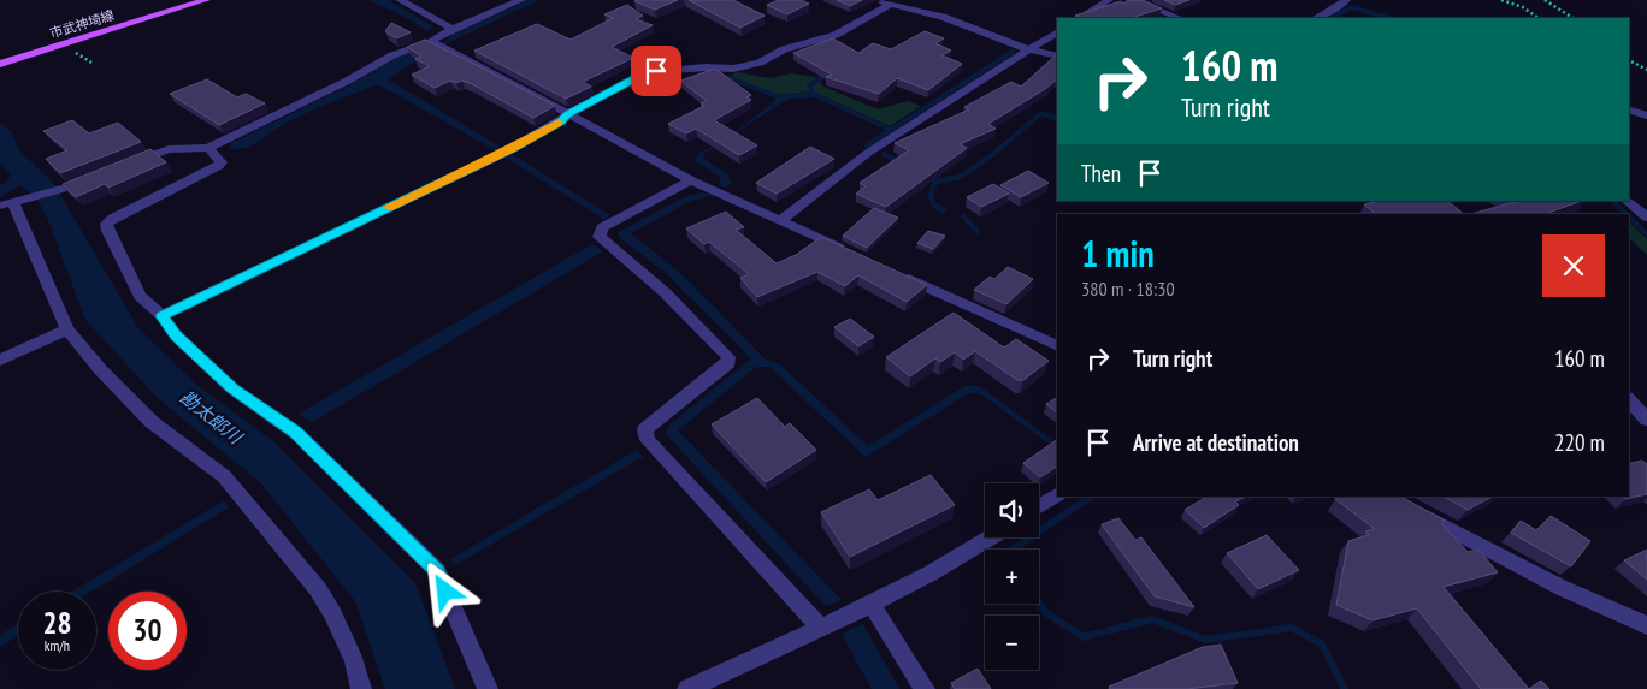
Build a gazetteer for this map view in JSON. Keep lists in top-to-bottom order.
{
  "streets": {
    "main road": ["市武神埼線"]
  },
  "water": ["勘太郎川"],
  "page": {
    "turn": ["160 m", "Turn right"],
    "then": "Then",
    "heading": ["1 min", "380 m · 18:30"],
    "list": [
      {
        "name": "Turn right",
        "value": "160 m"
      },
      {
        "name": "Arrive at destination",
        "value": "220 m"
      }
    ],
    "map_buttons": ["+", "−"],
    "speed": "28 km/h",
    "limit": "30"
  }
}
